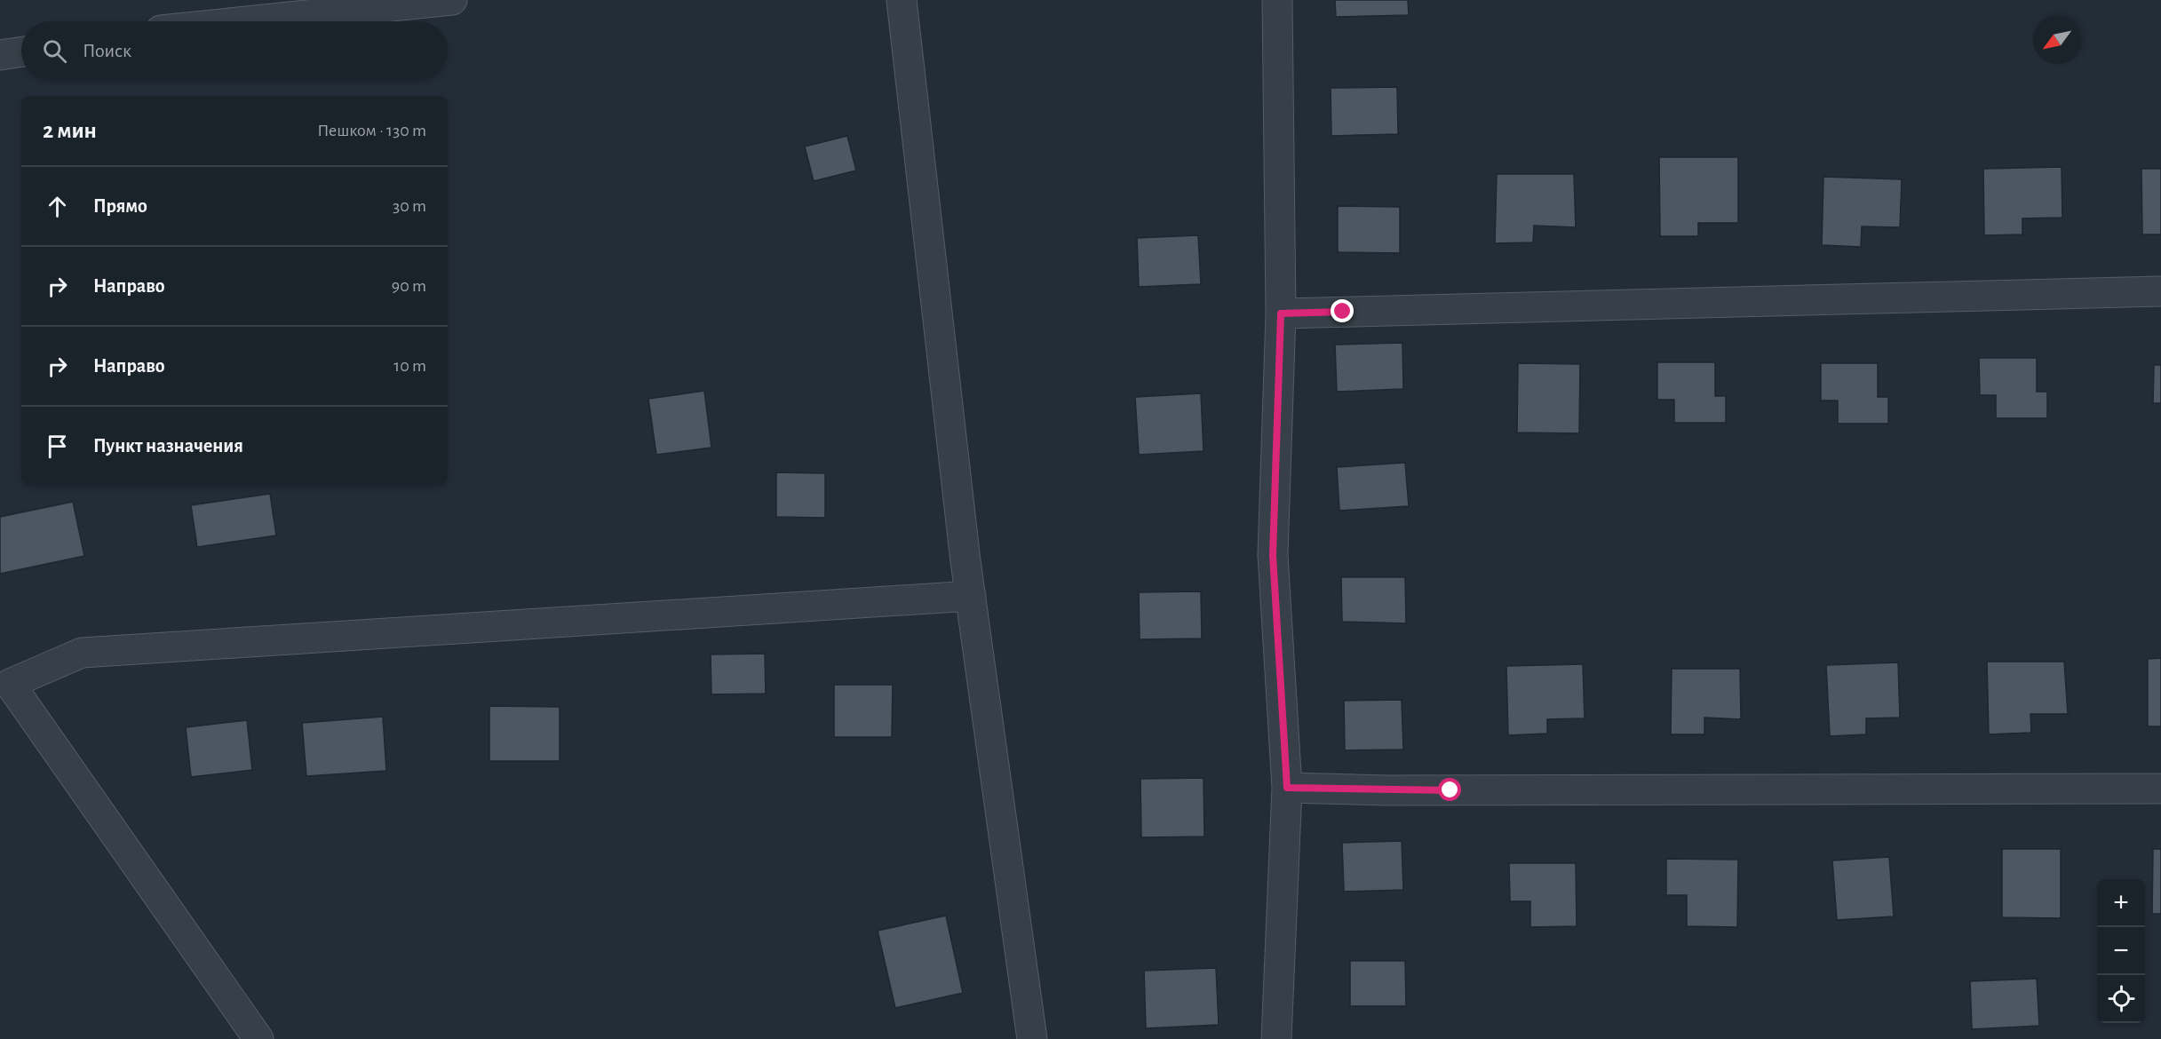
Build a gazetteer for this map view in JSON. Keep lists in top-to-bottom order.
{
  "north": "bottom left",
  "page": {
    "search": "Поиск",
    "heading": ["2 мин", "Пешком · 130 m"],
    "list": [
      ["Прямо", "30 m"],
      ["Направо", "90 m"],
      ["Направо", "10 m"],
      "Пункт назначения"
    ],
    "map_buttons": ["+", "−"]
  }
}
